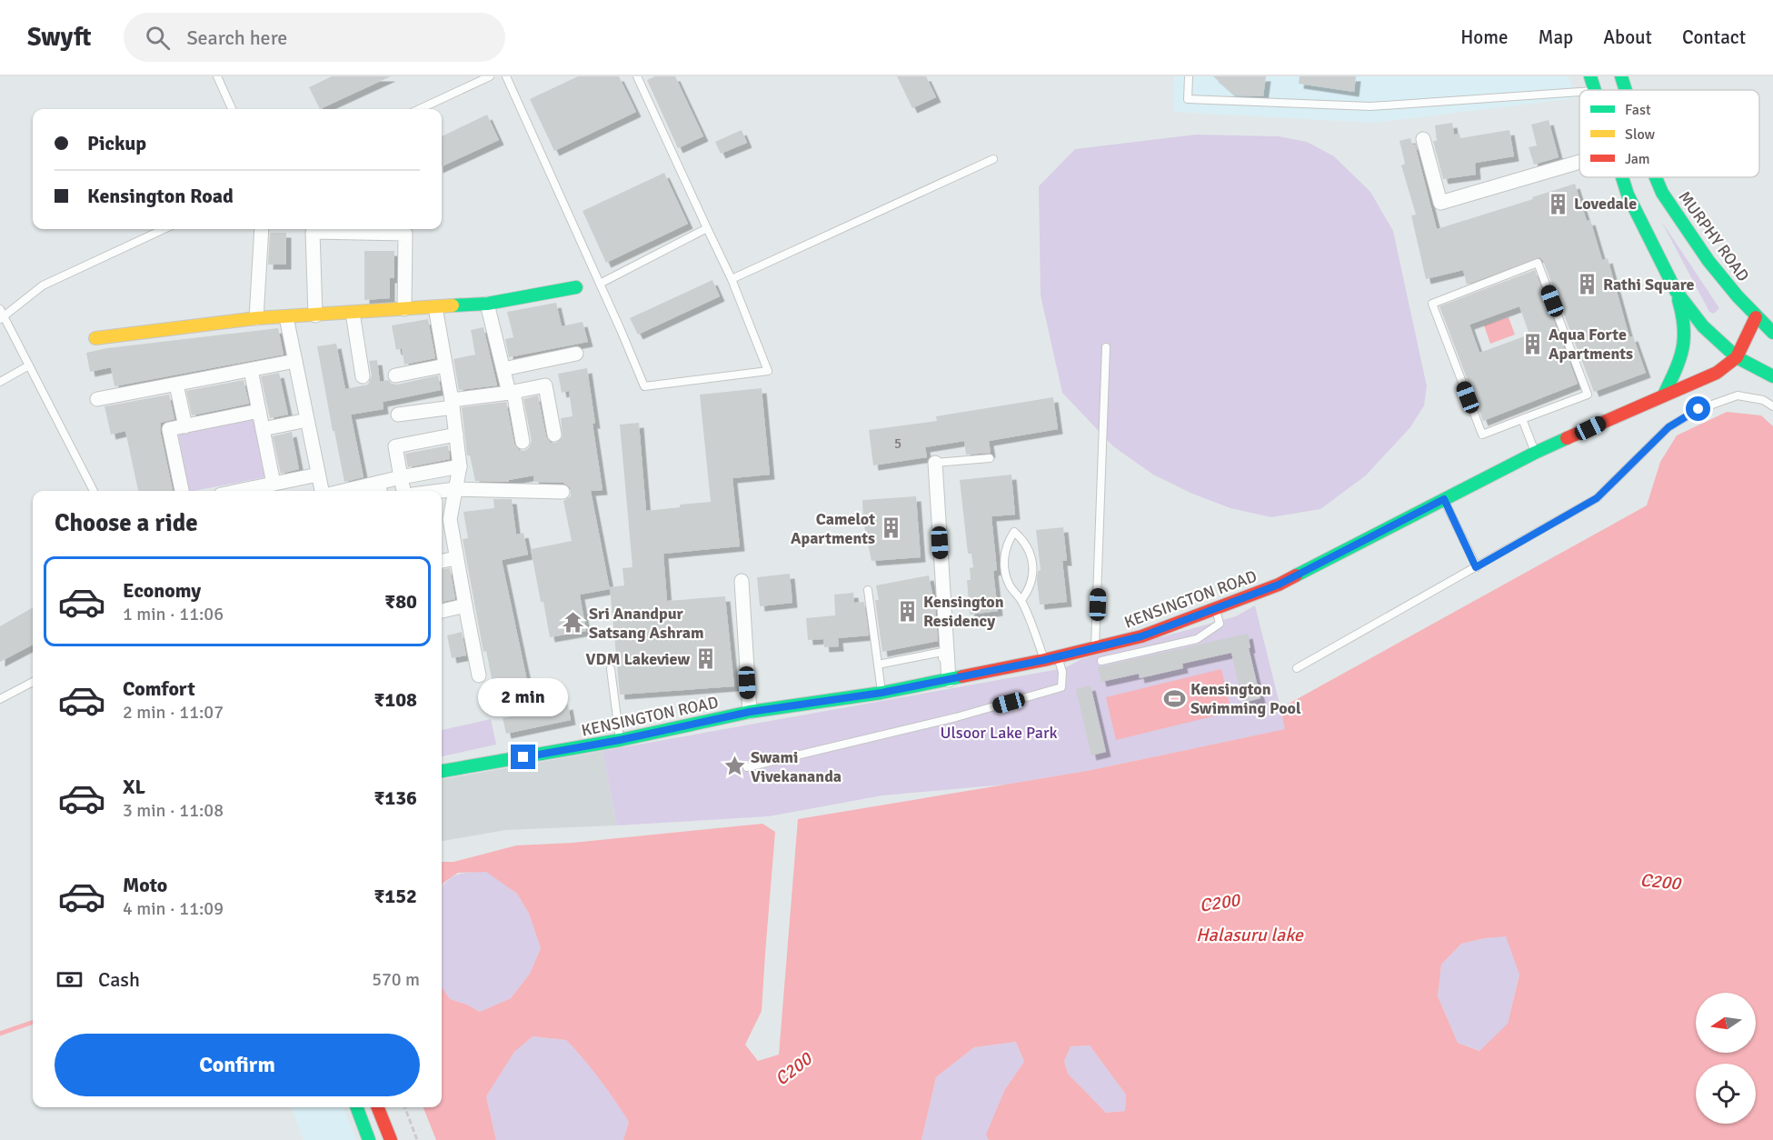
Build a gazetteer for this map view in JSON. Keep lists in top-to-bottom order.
{
  "streets": {
    "main road": ["MURPHY ROAD", "KENSINGTON ROAD"]
  },
  "crossings": [
    ["MURPHY ROAD", "KENSINGTON ROAD"]
  ],
  "water": ["C200", "Halasuru lake"],
  "parks": ["Ulsoor Lake Park"],
  "places": {
    "building": [
      "Lovedale",
      "Rathi Square",
      "Aqua Forte Apartments",
      "Camelot Apartments",
      "Kensington Residency",
      "VDM Lakeview"
    ],
    "temple": ["Sri Anandpur Satsang Ashram"],
    "sports": ["Kensington Swimming Pool"],
    "place": ["Swami Vivekananda"]
  },
  "house_numbers": ["5"],
  "legend": ["Fast", "Slow", "Jam"],
  "north": "left",
  "page": {
    "header": "Swyft",
    "search": "Search here",
    "nav": [
      "Home",
      "Map",
      "About",
      "Contact"
    ],
    "banner": ["Pickup", "Kensington Road"],
    "heading": "Choose a ride",
    "list": [
      {
        "name": "Economy",
        "note": "1 min · 11:06",
        "value": "₹80"
      },
      {
        "name": "Comfort",
        "note": "2 min · 11:07",
        "value": "₹108"
      },
      {
        "name": "XL",
        "note": "3 min · 11:08",
        "value": "₹136"
      },
      {
        "name": "Moto",
        "note": "4 min · 11:09",
        "value": "₹152"
      }
    ],
    "bubble": "2 min",
    "pay": ["Cash", "570 m"],
    "buttons": "Confirm"
  }
}
